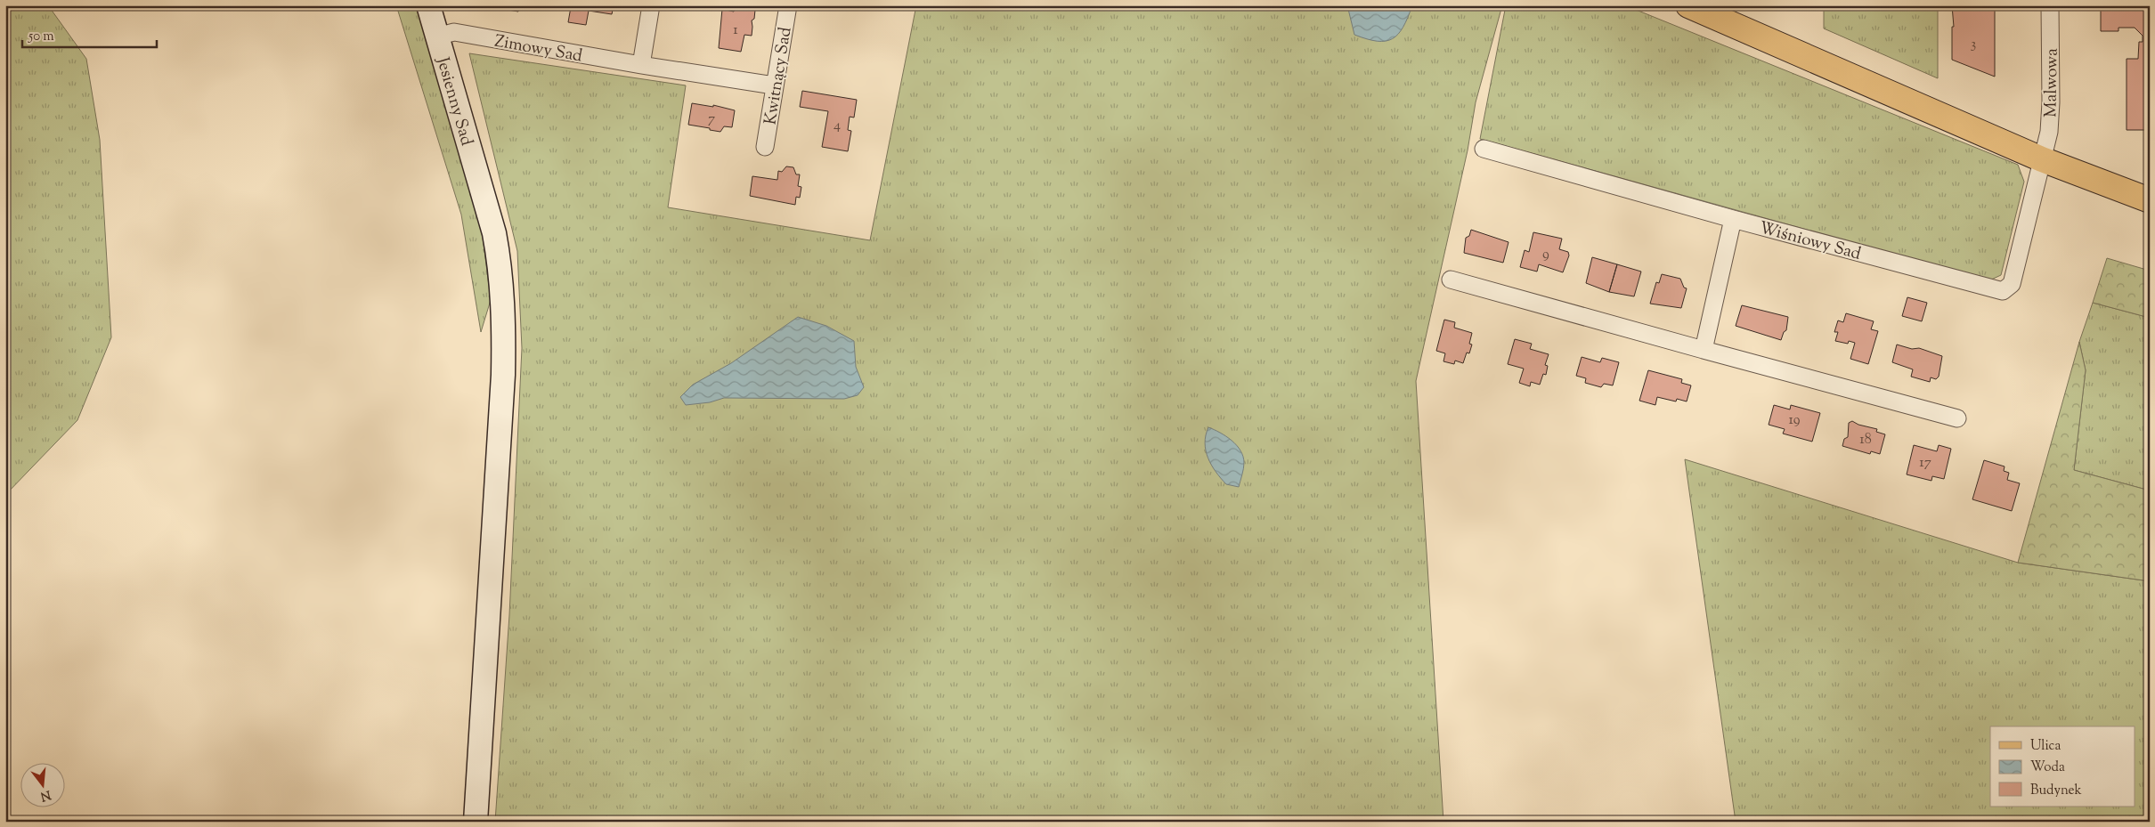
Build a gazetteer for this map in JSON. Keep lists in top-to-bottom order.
{
  "streets": {
    "street": [
      "Zimowy Sad",
      "Kwitnący Sad",
      "Malwowa",
      "Jesienny Sad",
      "Wiśniowy Sad"
    ]
  },
  "crossings": [
    ["Zimowy Sad", "Kwitnący Sad"],
    ["Zimowy Sad", "Jesienny Sad"],
    ["Malwowa", "Wiśniowy Sad"]
  ],
  "house_numbers": [
    "1",
    "3",
    "7",
    "4",
    "9",
    "19",
    "18",
    "17"
  ],
  "legend": ["Ulica", "Woda", "Budynek"],
  "scale_bar": "50 m",
  "north": "bottom"
}
